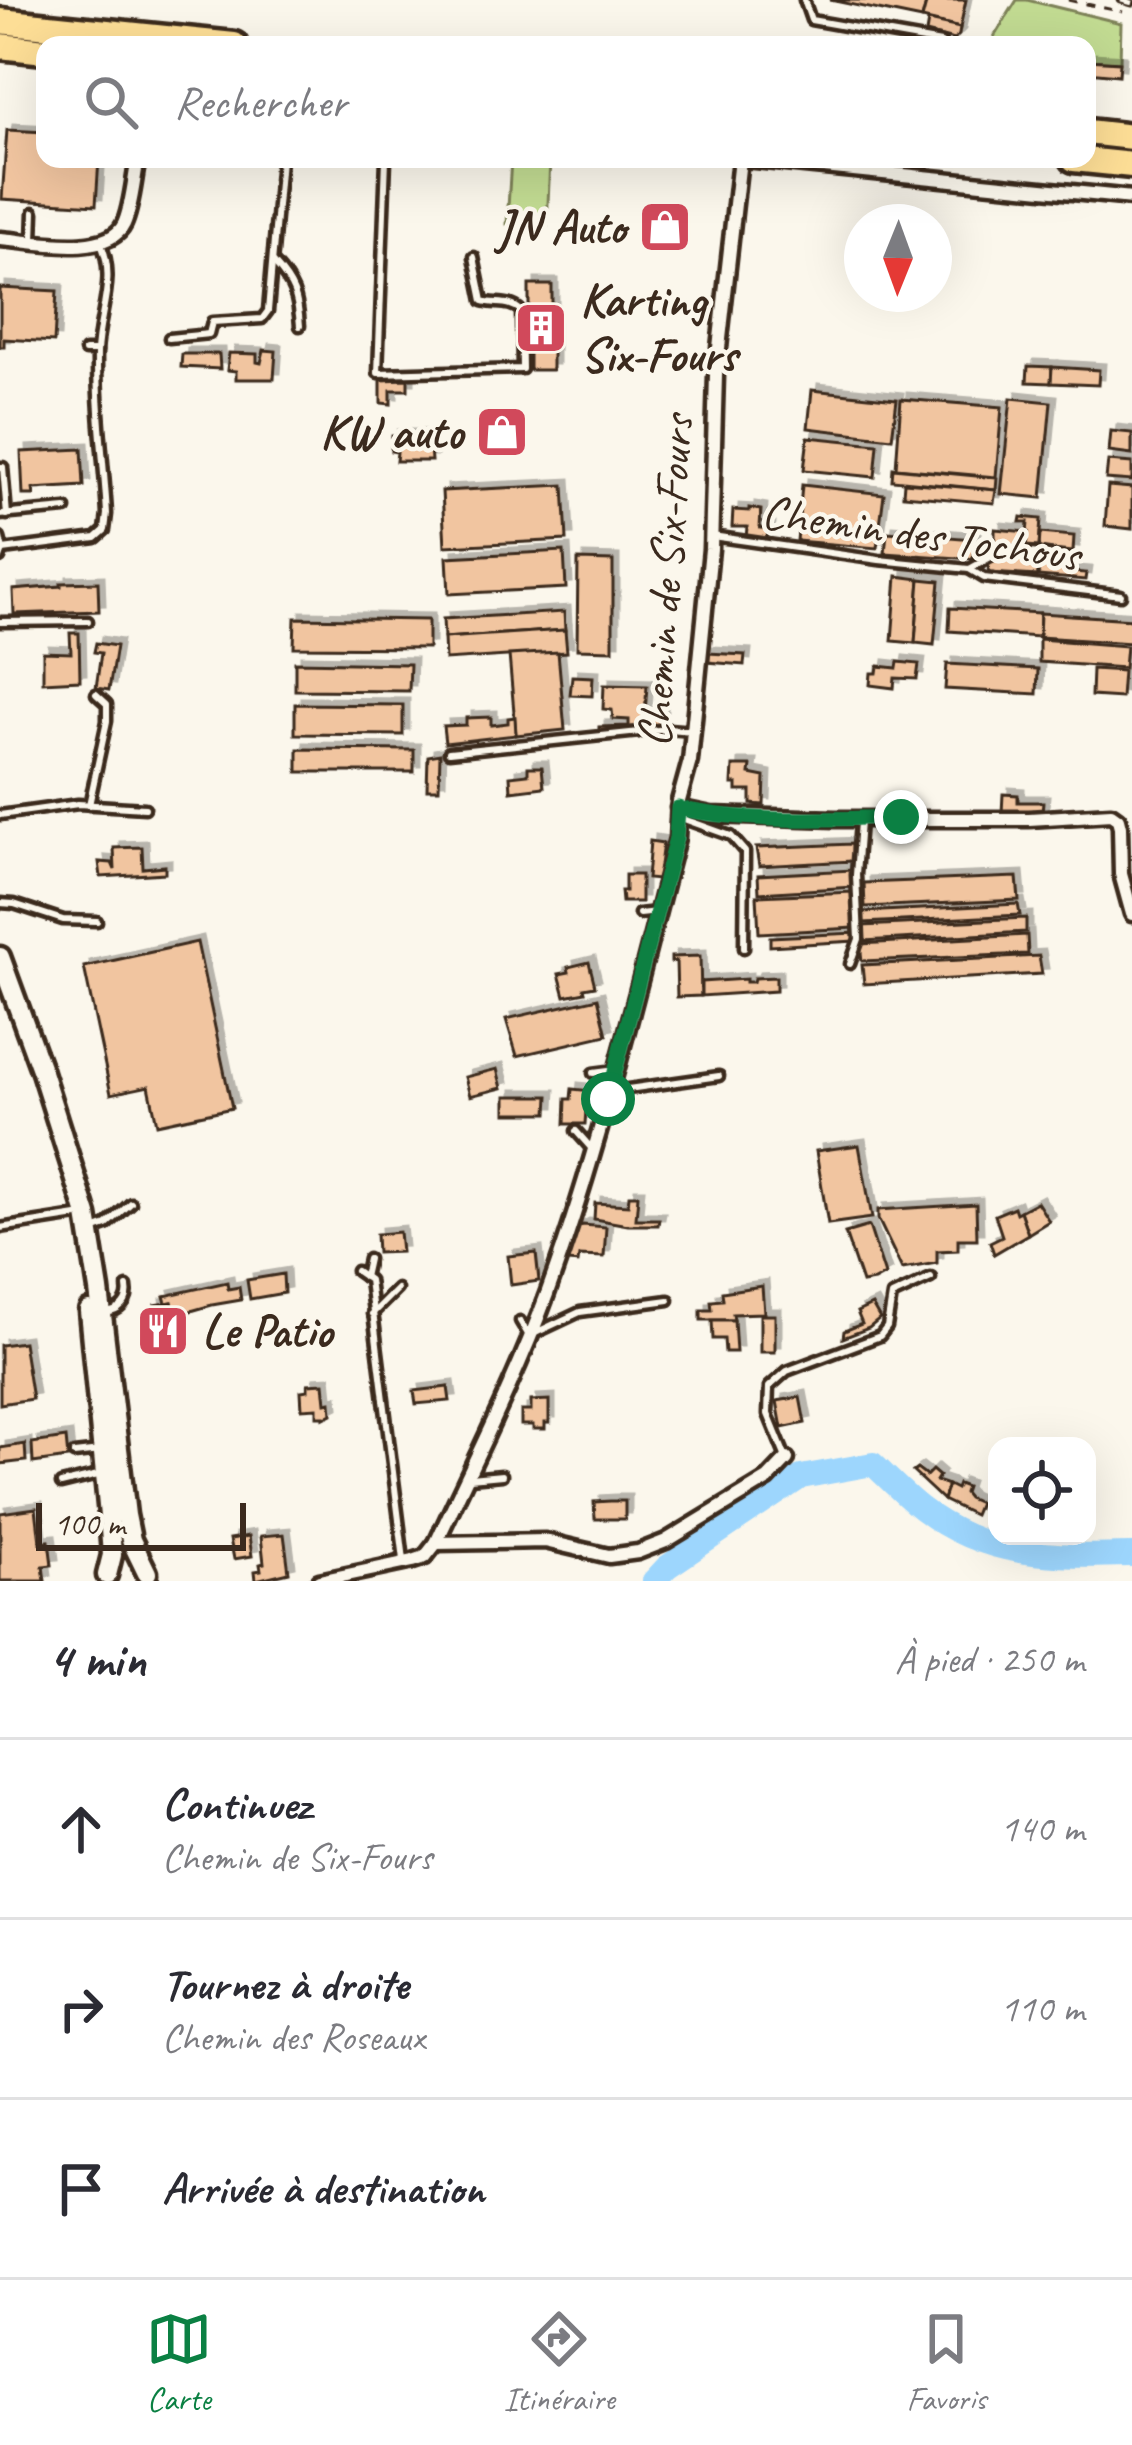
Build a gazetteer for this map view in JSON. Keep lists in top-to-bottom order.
{
  "streets": {
    "street": ["Chemin de Six-Fours"],
    "lane": ["Chemin des Tochous"]
  },
  "crossings": [
    ["Chemin des Tochous", "Chemin de Six-Fours"]
  ],
  "places": {
    "shop": ["JN Auto", "KW auto"],
    "building": ["Karting Six-Fours"],
    "restaurant": ["Le Patio"]
  },
  "scale_bar": "100 m",
  "north": "bottom",
  "page": {
    "search": "Rechercher",
    "scale": "100 m",
    "heading": ["4 min", "À pied · 250 m"],
    "list": [
      ["Continuez", "Chemin de Six-Fours", "140 m"],
      ["Tournez à droite", "Chemin des Roseaux", "110 m"],
      "Arrivée à destination"
    ],
    "nav": ["Carte", "Itinéraire", "Favoris"]
  }
}
